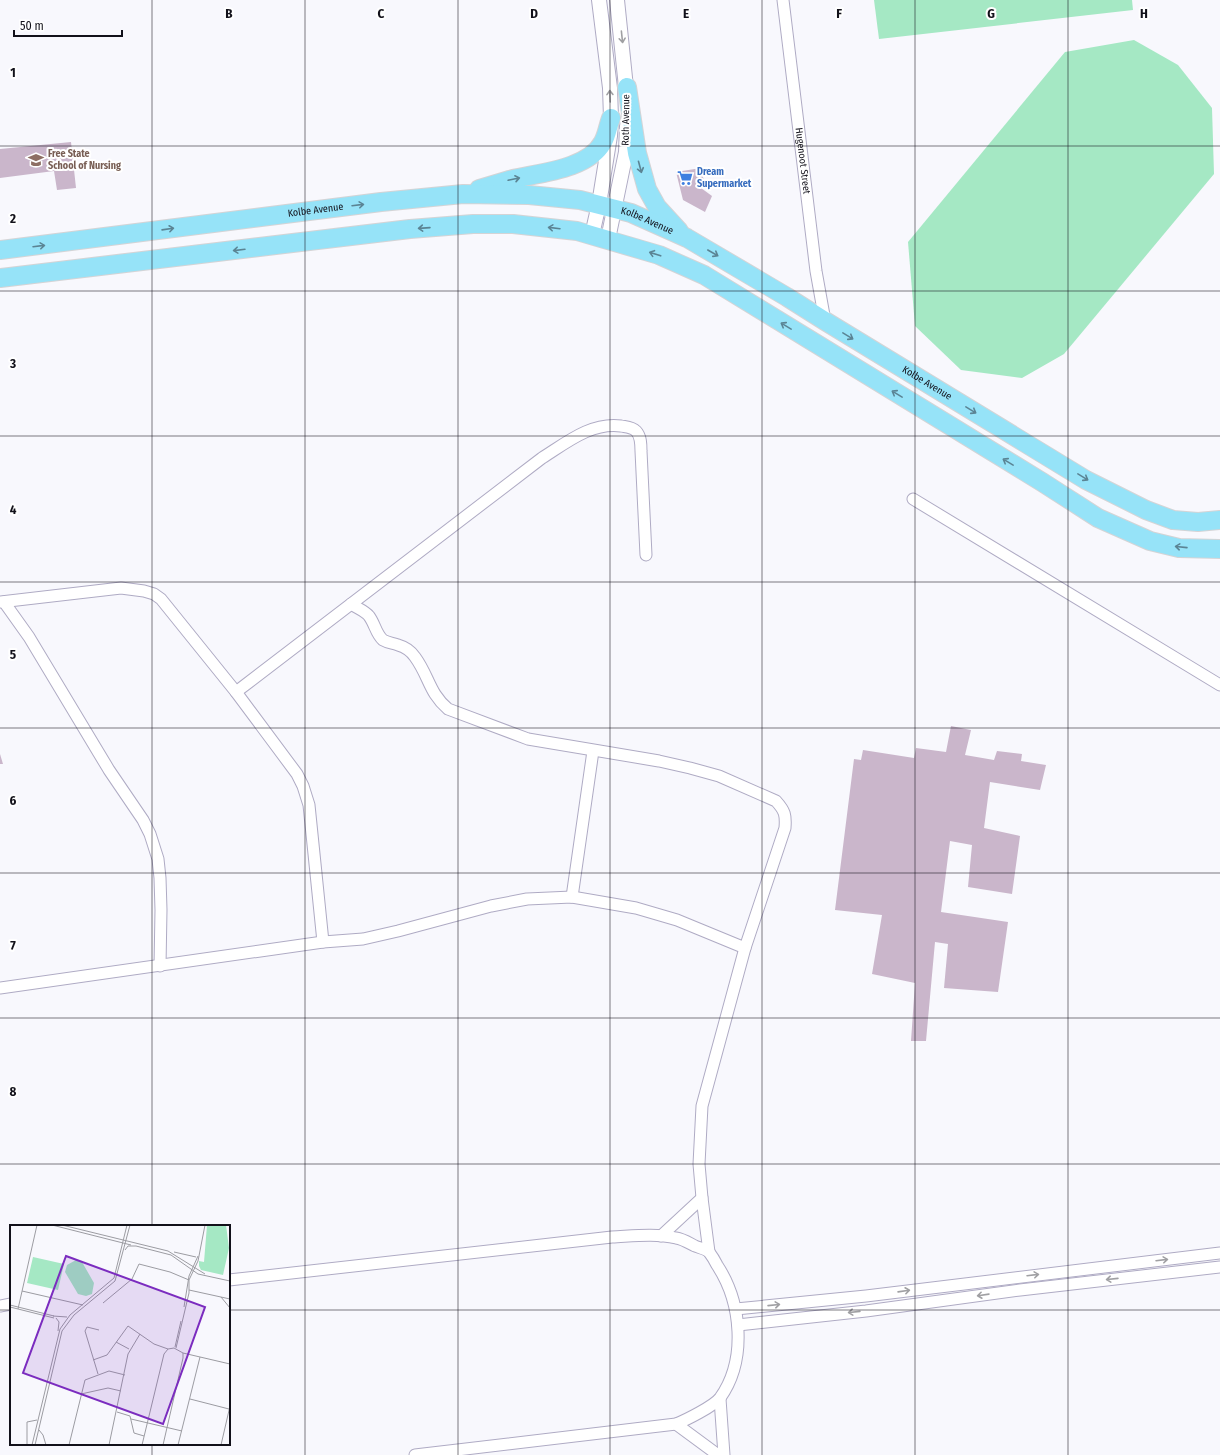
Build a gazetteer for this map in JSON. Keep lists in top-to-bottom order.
{
  "streets": {
    "main road": ["Kolbe Avenue"],
    "street": ["Roth Avenue", "Hugenoot Street"]
  },
  "crossings": [
    ["Roth Avenue", "Kolbe Avenue"],
    ["Hugenoot Street", "Kolbe Avenue"]
  ],
  "places": {
    "school or university": ["Free State School of Nursing"],
    "supermarket": ["Dream Supermarket"]
  },
  "scale_bar": "50 m",
  "grid": {
    "columns": [
      "B",
      "C",
      "D",
      "E",
      "F",
      "G",
      "H"
    ],
    "rows": [
      "1",
      "2",
      "3",
      "4",
      "5",
      "6",
      "7",
      "8"
    ]
  }
}
